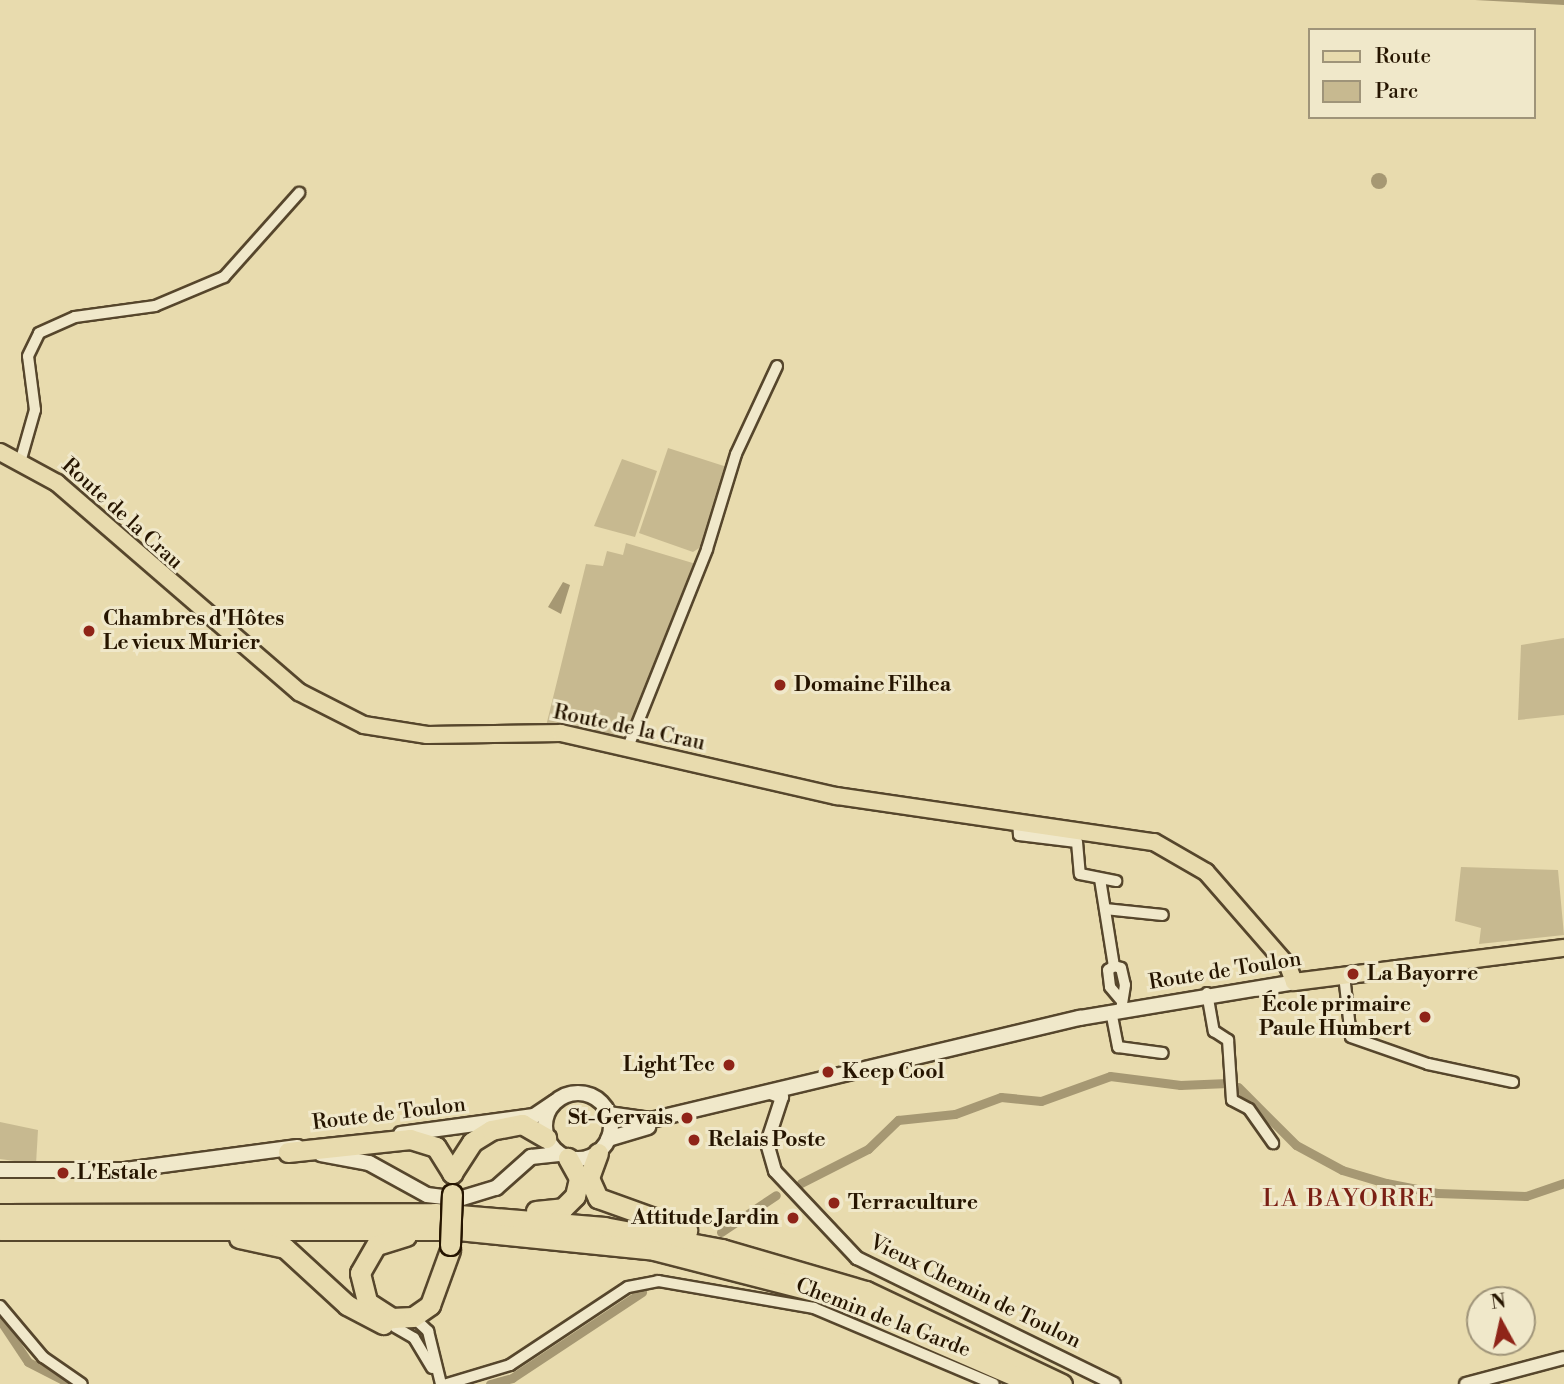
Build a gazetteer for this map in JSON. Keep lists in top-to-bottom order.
{
  "streets": {
    "main road": ["Route de la Crau", "Route de Toulon"],
    "street": ["Vieux Chemin de Toulon", "Chemin de la Garde"]
  },
  "crossings": [
    ["Route de la Crau", "Route de Toulon"],
    ["Route de Toulon", "Vieux Chemin de Toulon"]
  ],
  "districts": ["LA BAYORRE"],
  "places": [
    "Chambres d'Hôtes Le vieux Murier",
    "Domaine Filhea",
    "La Bayorre",
    "École primaire Paule Humbert",
    "Light Tec",
    "Keep Cool",
    "St-Gervais",
    "Relais Poste",
    "L'Estale",
    "Terraculture",
    "Attitude Jardin"
  ],
  "legend": ["Route", "Parc"],
  "north": "top"
}
